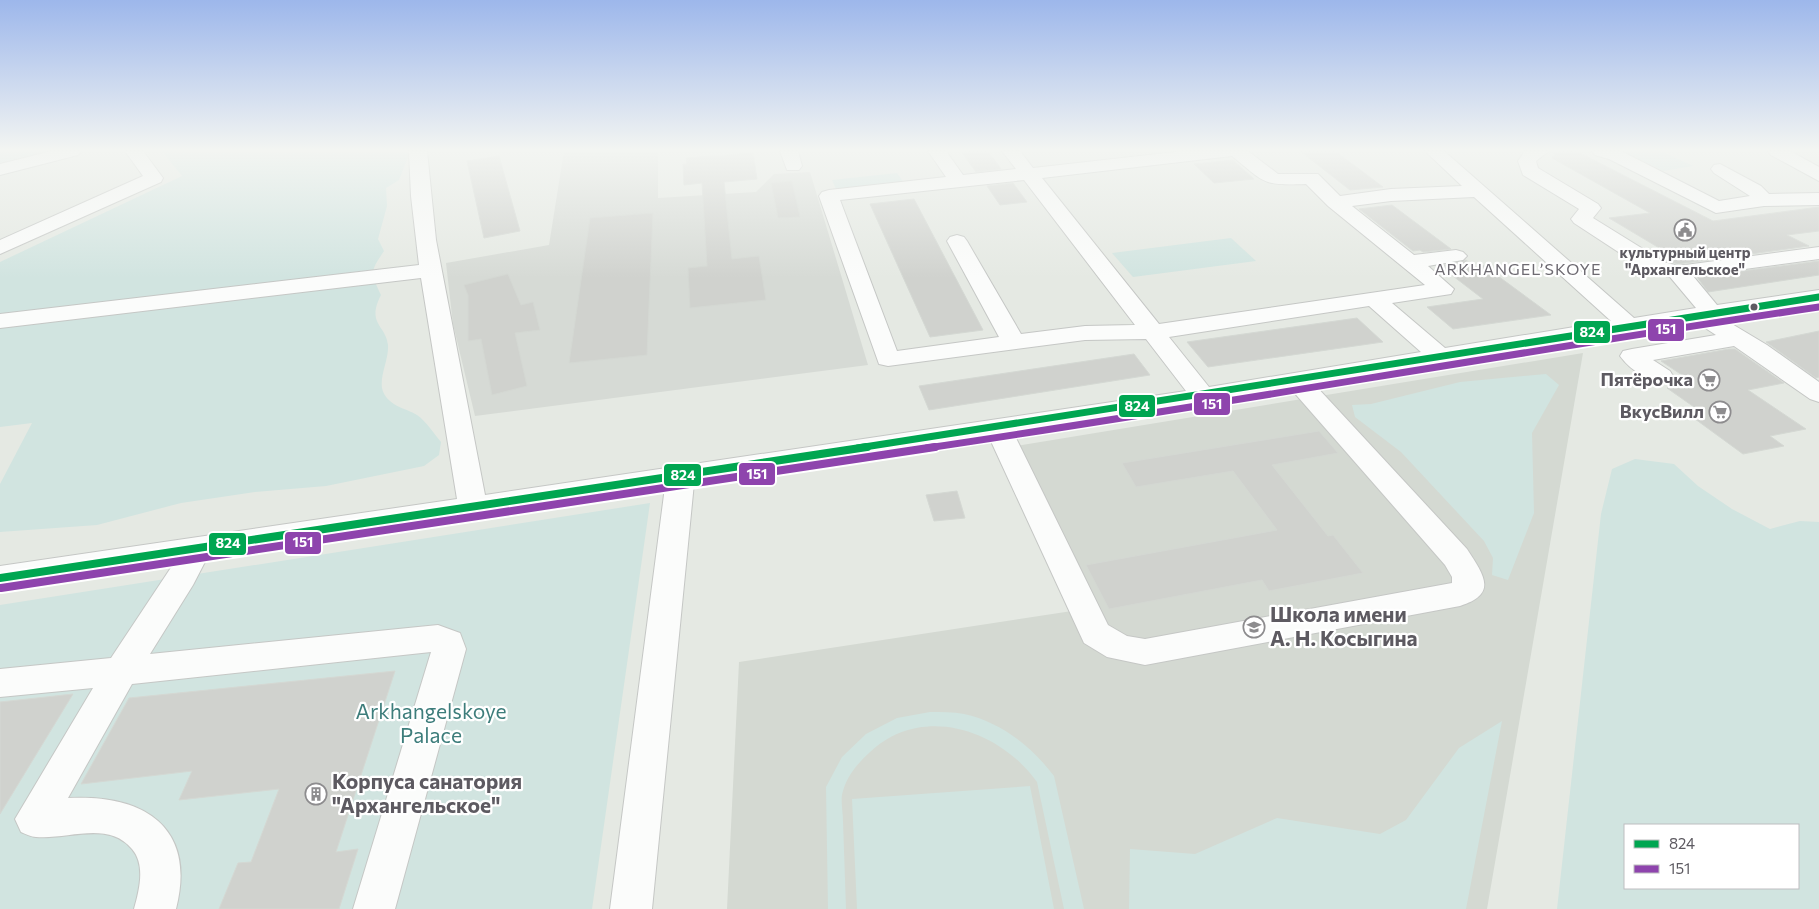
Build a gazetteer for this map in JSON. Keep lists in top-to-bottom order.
{
  "districts": ["ARKHANGEL’SKOYE"],
  "parks": ["Arkhangelskoye Palace"],
  "places": {
    "public building": ["культурный центр \"Архангельское\""],
    "supermarket": ["Пятёрочка", "ВкусВилл"],
    "school or university": ["Школа имени А. Н. Косыгина"],
    "building": ["Корпуса санатория \"Архангельское\""]
  },
  "lines": ["transit line 824", "transit line 151"],
  "legend": ["824", "151"]
}
